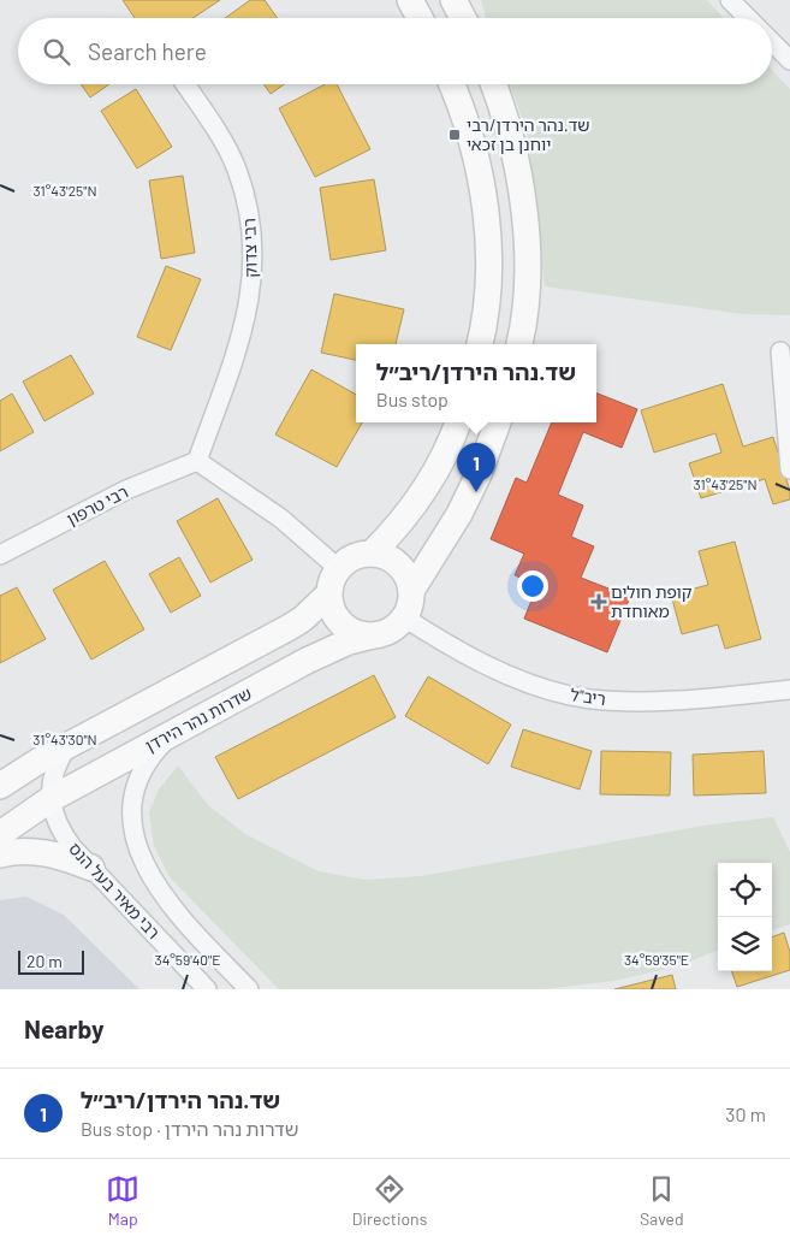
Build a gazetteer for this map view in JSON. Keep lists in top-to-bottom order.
{
  "streets": {
    "main road": ["שדרות נהר הירדן"],
    "street": [
      "רבי צדוק",
      "רבי טרפון",
      "ריב\"ל",
      "רבי מאיר בעל הנס"
    ]
  },
  "crossings": [
    ["רבי צדוק", "רבי טרפון"],
    ["ריב\"ל", "שדרות נהר הירדן"],
    ["שדרות נהר הירדן", "רבי מאיר בעל הנס"]
  ],
  "places": {
    "transit": ["שד.נהר הירדן/רבי יוחנן בן זכאי"],
    "health": ["קופת חולים מאוחדת"]
  },
  "scale_bar": "20 m",
  "page": {
    "search": "Search here",
    "popup": ["שד.נהר הירדן/ריב״ל", "Bus stop"],
    "pins": "1",
    "scale": "20 m",
    "heading": "Nearby",
    "list": [
      {
        "mark": "1",
        "name": "שד.נהר הירדן/ריב״ל",
        "note": "Bus stop · שדרות נהר הירדן",
        "value": "30 m"
      }
    ],
    "nav": ["Map", "Directions", "Saved"]
  },
  "coordinates": [
    "31°43'25\"N",
    "31°43'30\"N",
    "34°59'40\"E",
    "34°59'35\"E"
  ]
}
